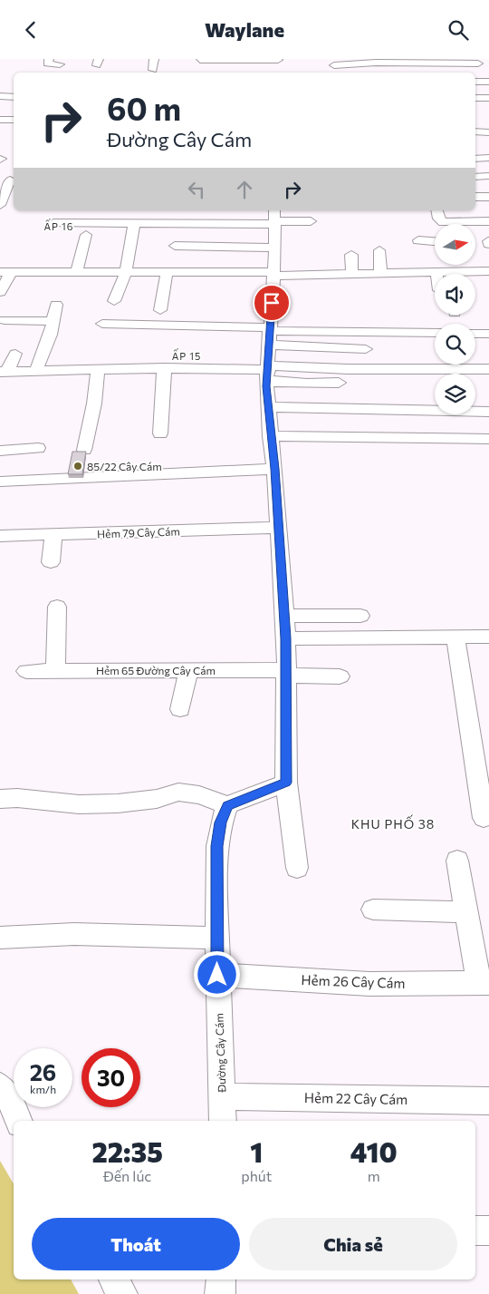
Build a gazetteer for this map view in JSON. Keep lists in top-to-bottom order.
{
  "streets": {
    "street": [
      "Hẻm 79 Cây Cám",
      "Hẻm 65 Đường Cây Cám",
      "Hẻm 26 Cây Cám",
      "Đường Cây Cám",
      "Hẻm 22 Cây Cám"
    ]
  },
  "crossings": [
    ["Hẻm 26 Cây Cám", "Đường Cây Cám"],
    ["Đường Cây Cám", "Hẻm 22 Cây Cám"]
  ],
  "districts": ["ẤP 16", "ẤP 15", "KHU PHỐ 38"],
  "places": ["85/22 Cây Cám"],
  "north": "right",
  "page": {
    "header": "Waylane",
    "turn": ["60 m", "Đường Cây Cám"],
    "speed": "26 km/h",
    "limit": "30",
    "eta": [
      "22:35",
      "Đến lúc",
      "1",
      "phút",
      "410",
      "m"
    ],
    "buttons": ["Thoát", "Chia sẻ"]
  }
}
